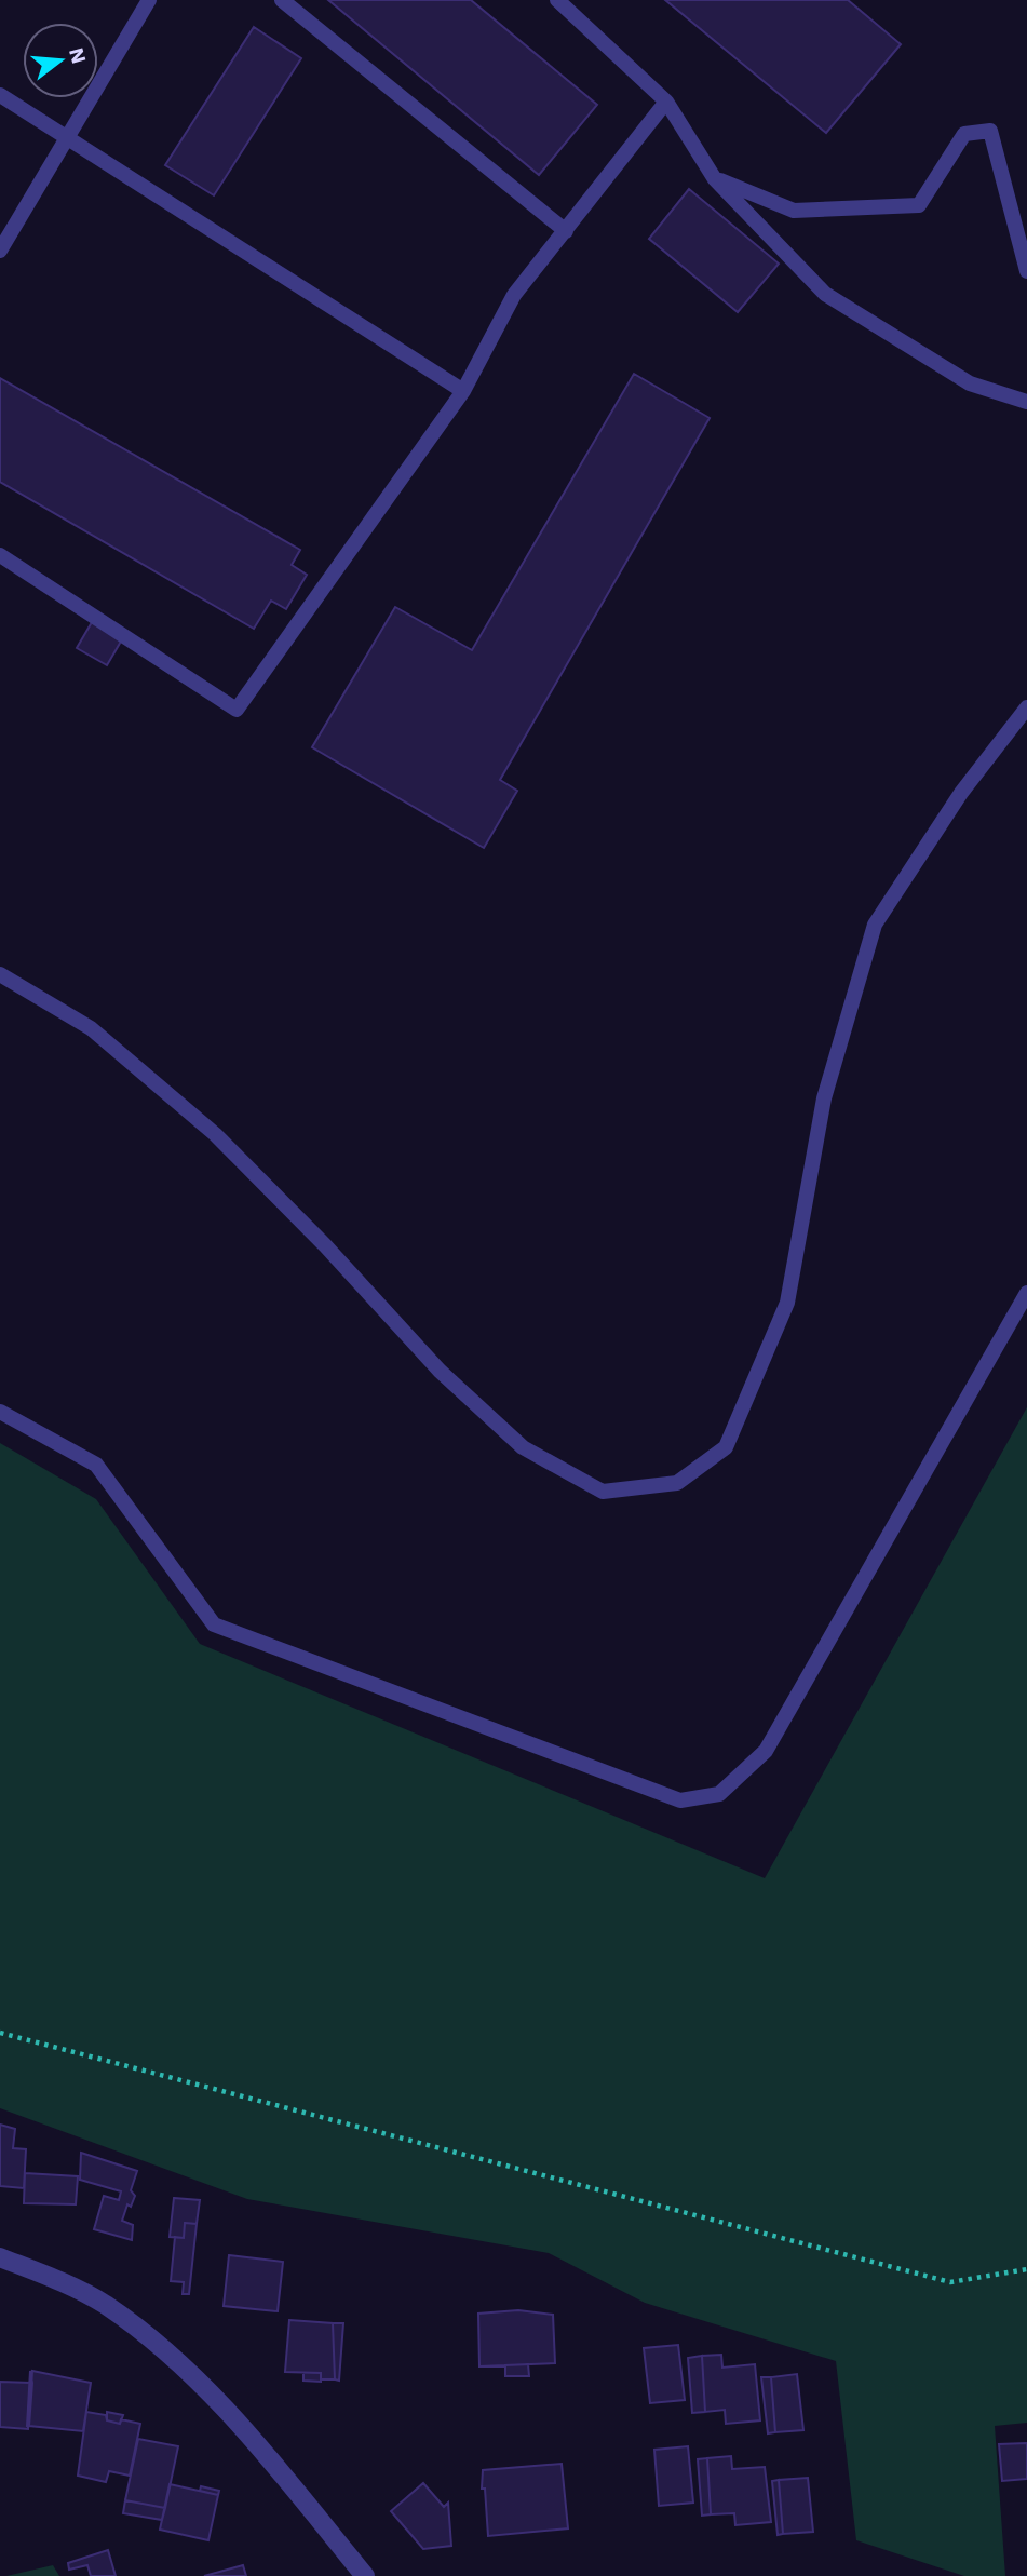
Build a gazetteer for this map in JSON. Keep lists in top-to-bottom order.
{
  "north": "right"
}
